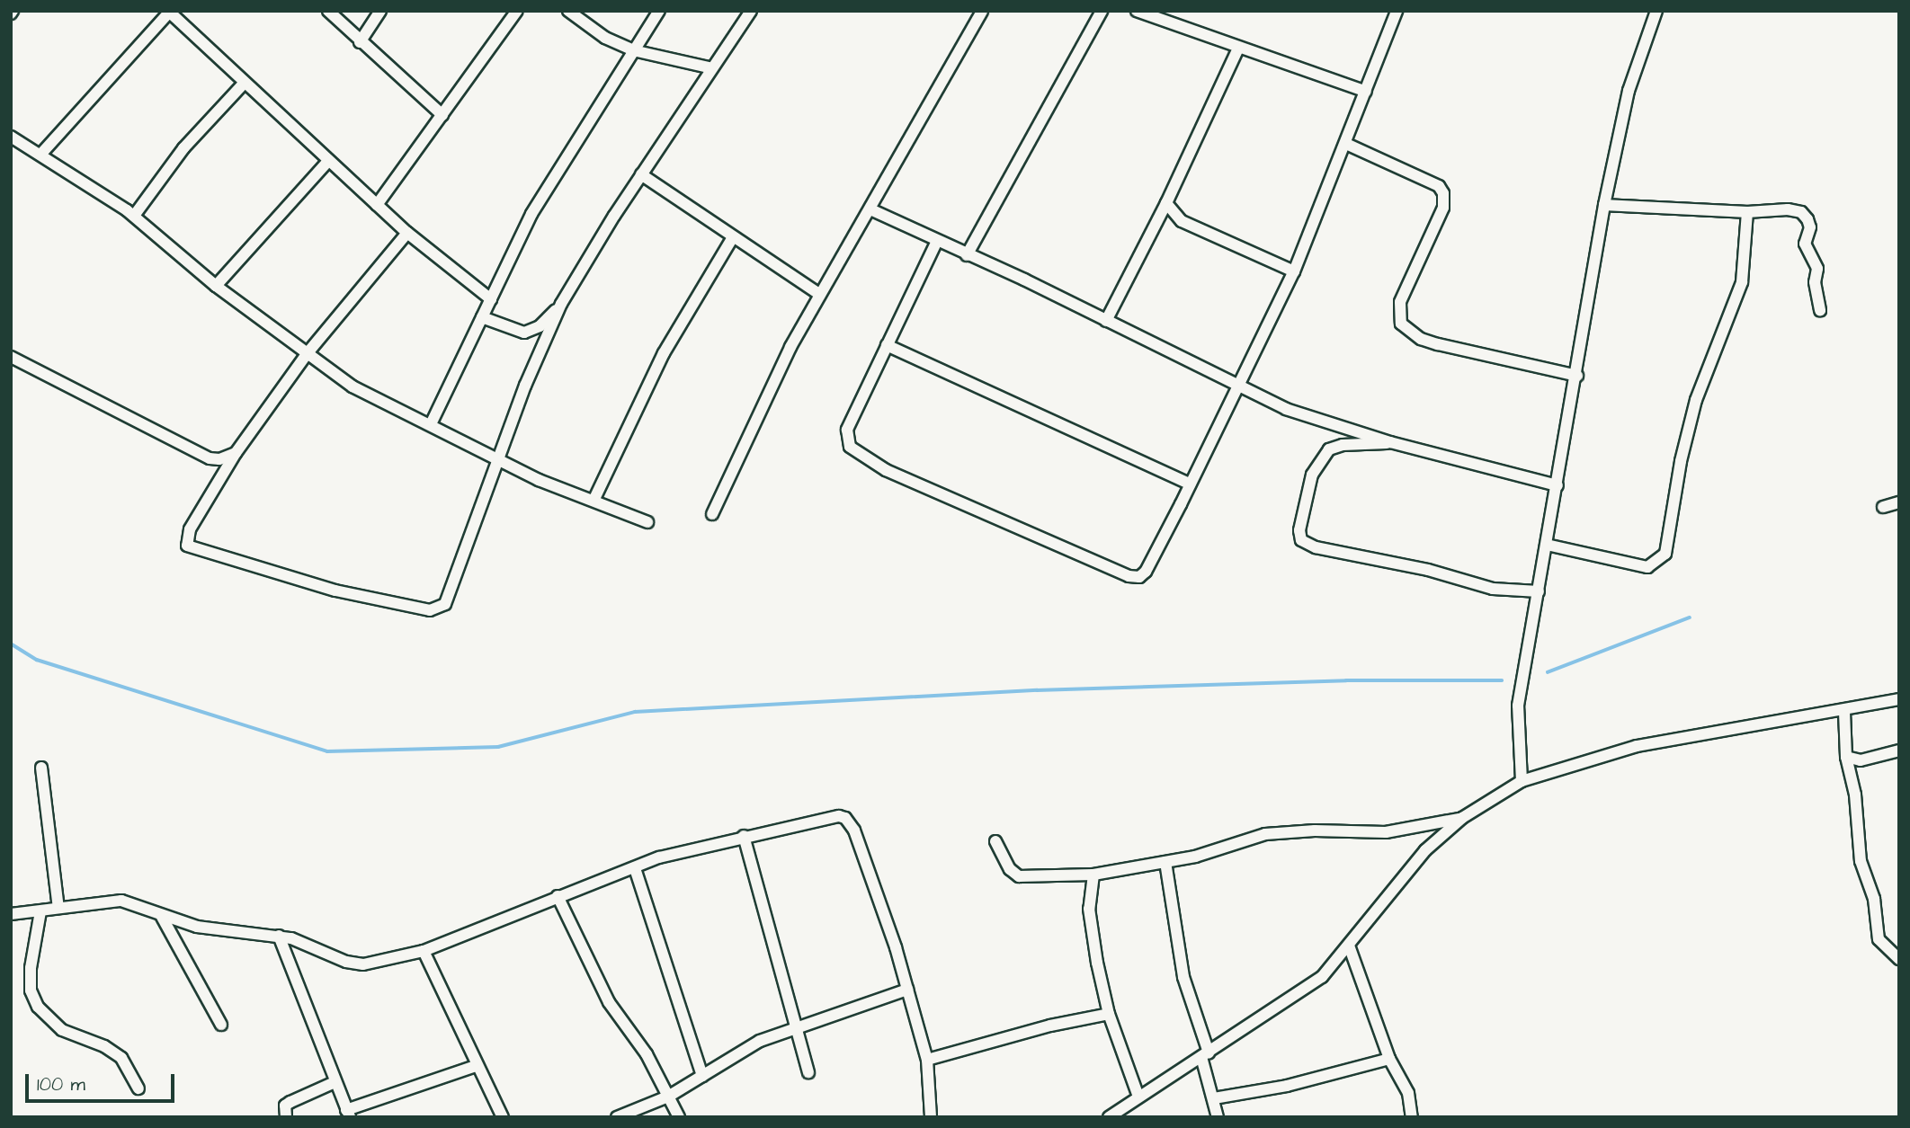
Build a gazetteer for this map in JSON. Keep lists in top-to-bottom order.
{
  "scale_bar": "100 m"
}
